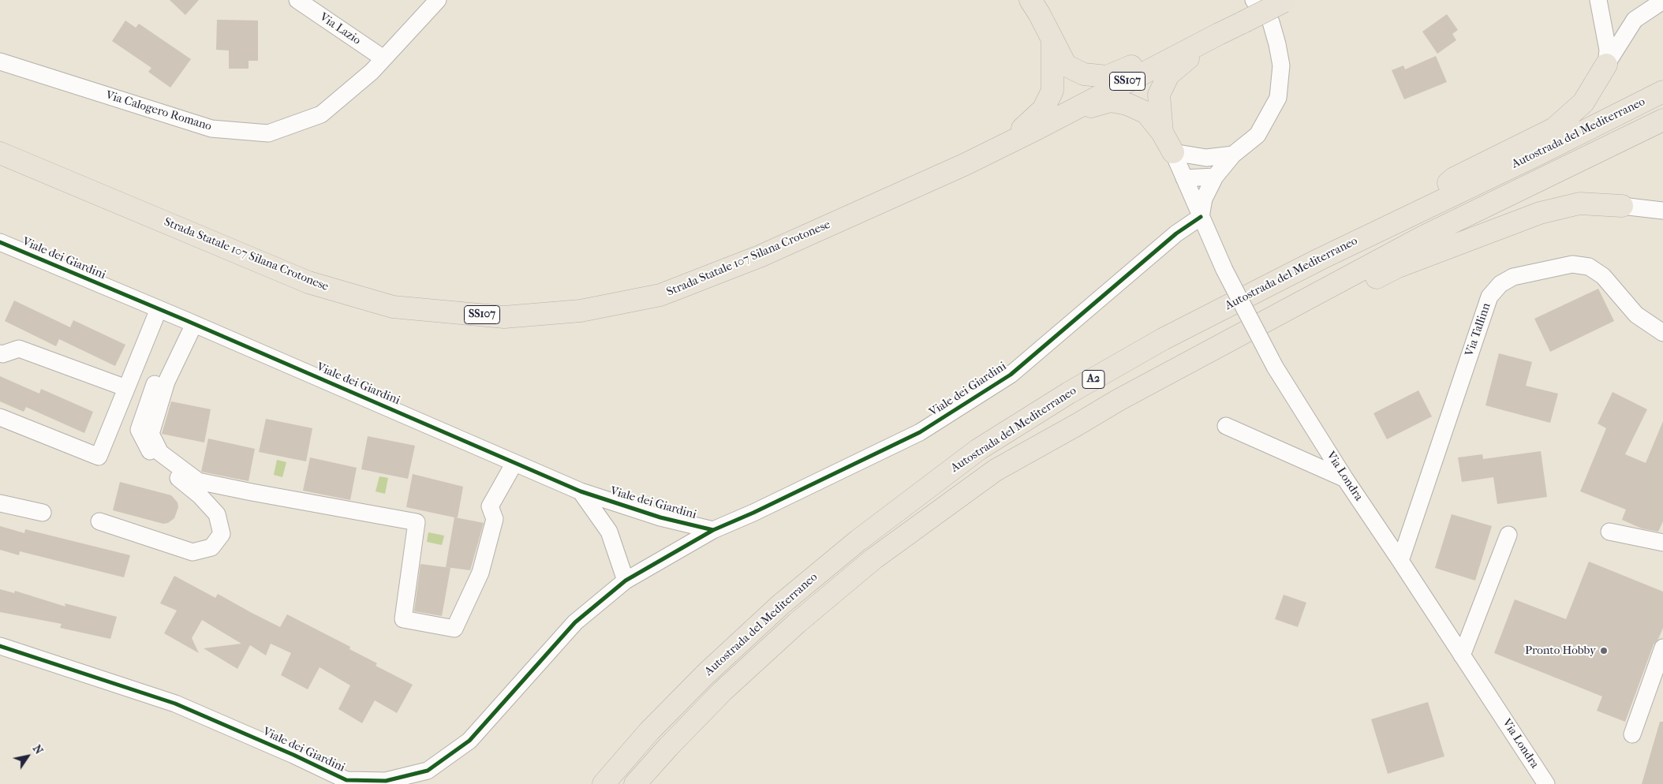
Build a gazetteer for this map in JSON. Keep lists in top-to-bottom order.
{
  "streets": {
    "highway": [
      "SS107",
      "Autostrada del Mediterraneo",
      "Strada Statale 107 Silana Crotonese",
      "A2"
    ],
    "street": [
      "Via Lazio",
      "Via Calogero Romano",
      "Viale dei Giardini",
      "Via Tallinn",
      "Via Londra"
    ]
  },
  "crossings": [
    ["Via Lazio", "Via Calogero Romano"],
    ["Viale dei Giardini", "Via Londra"],
    ["Via Tallinn", "Via Londra"]
  ],
  "places": ["Pronto Hobby"],
  "north": "top right"
}
